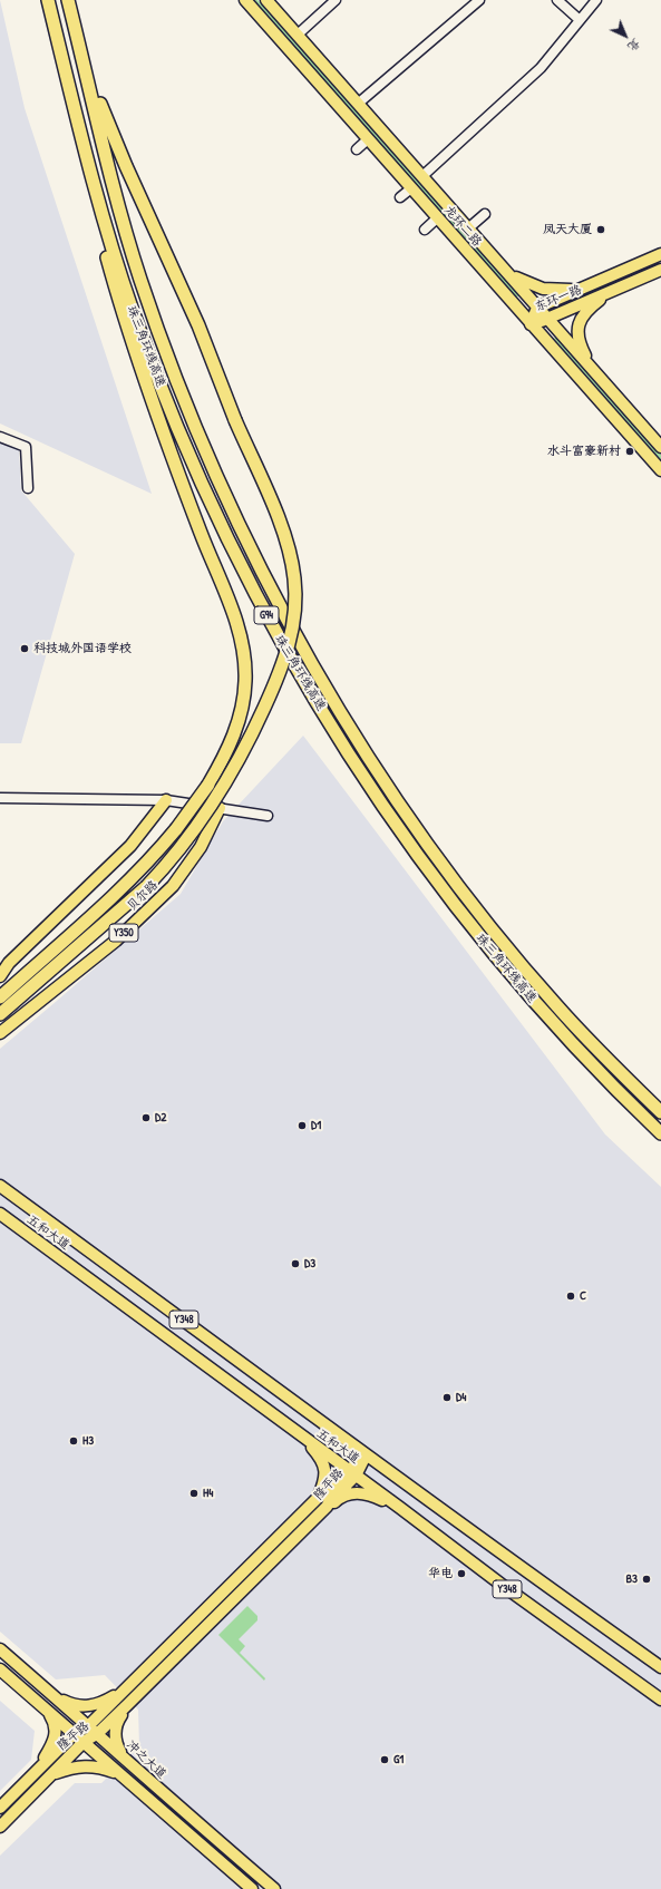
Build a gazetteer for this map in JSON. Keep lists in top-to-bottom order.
{
  "streets": {
    "highway": ["珠三角环线高速", "G94"],
    "main road": [
      "龙环二路",
      "东环一路",
      "贝尔路",
      "Y350",
      "五和大道",
      "Y348",
      "隆平路",
      "冲之大道"
    ]
  },
  "crossings": [
    ["龙环二路", "东环一路"],
    ["五和大道", "隆平路"],
    ["隆平路", "冲之大道"]
  ],
  "places": [
    "凤天大厦",
    "水斗富豪新村",
    "科技城外国语学校",
    "D2",
    "D1",
    "D3",
    "C",
    "D4",
    "H3",
    "H4",
    "华电",
    "B3",
    "G1"
  ],
  "north": "bottom right"
}
